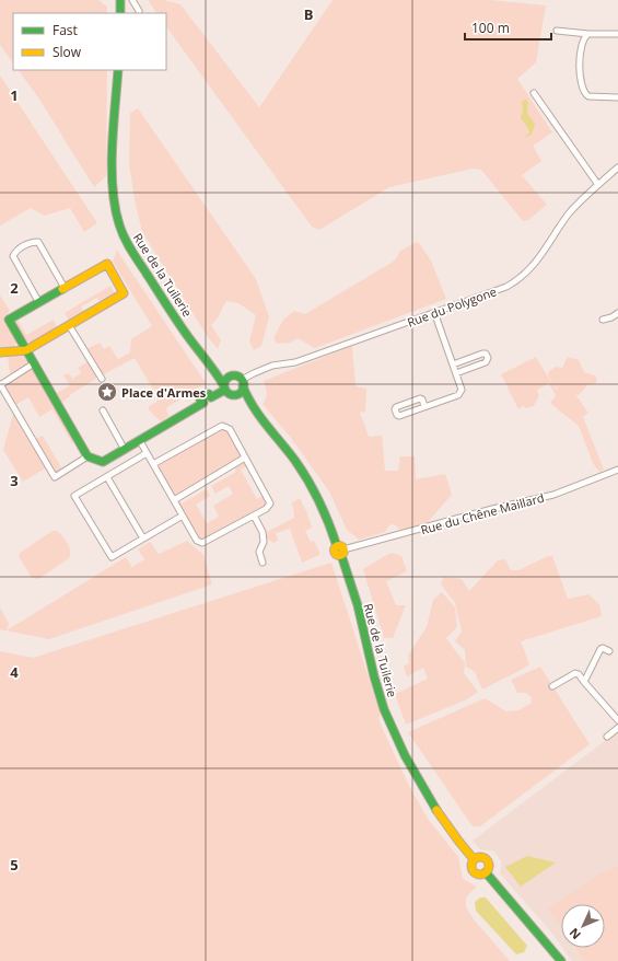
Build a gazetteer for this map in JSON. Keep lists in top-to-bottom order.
{
  "streets": {
    "street": ["Rue de la Tuilerie", "Rue du Polygone", "Rue du Chêne Maillard"]
  },
  "crossings": [
    ["Rue de la Tuilerie", "Rue du Polygone"],
    ["Rue de la Tuilerie", "Rue du Chêne Maillard"]
  ],
  "places": {
    "place": ["Place d'Armes"]
  },
  "legend": ["Fast", "Slow"],
  "scale_bar": "100 m",
  "north": "bottom left",
  "grid": {
    "columns": ["B"],
    "rows": [
      "1",
      "2",
      "3",
      "4",
      "5"
    ]
  }
}
